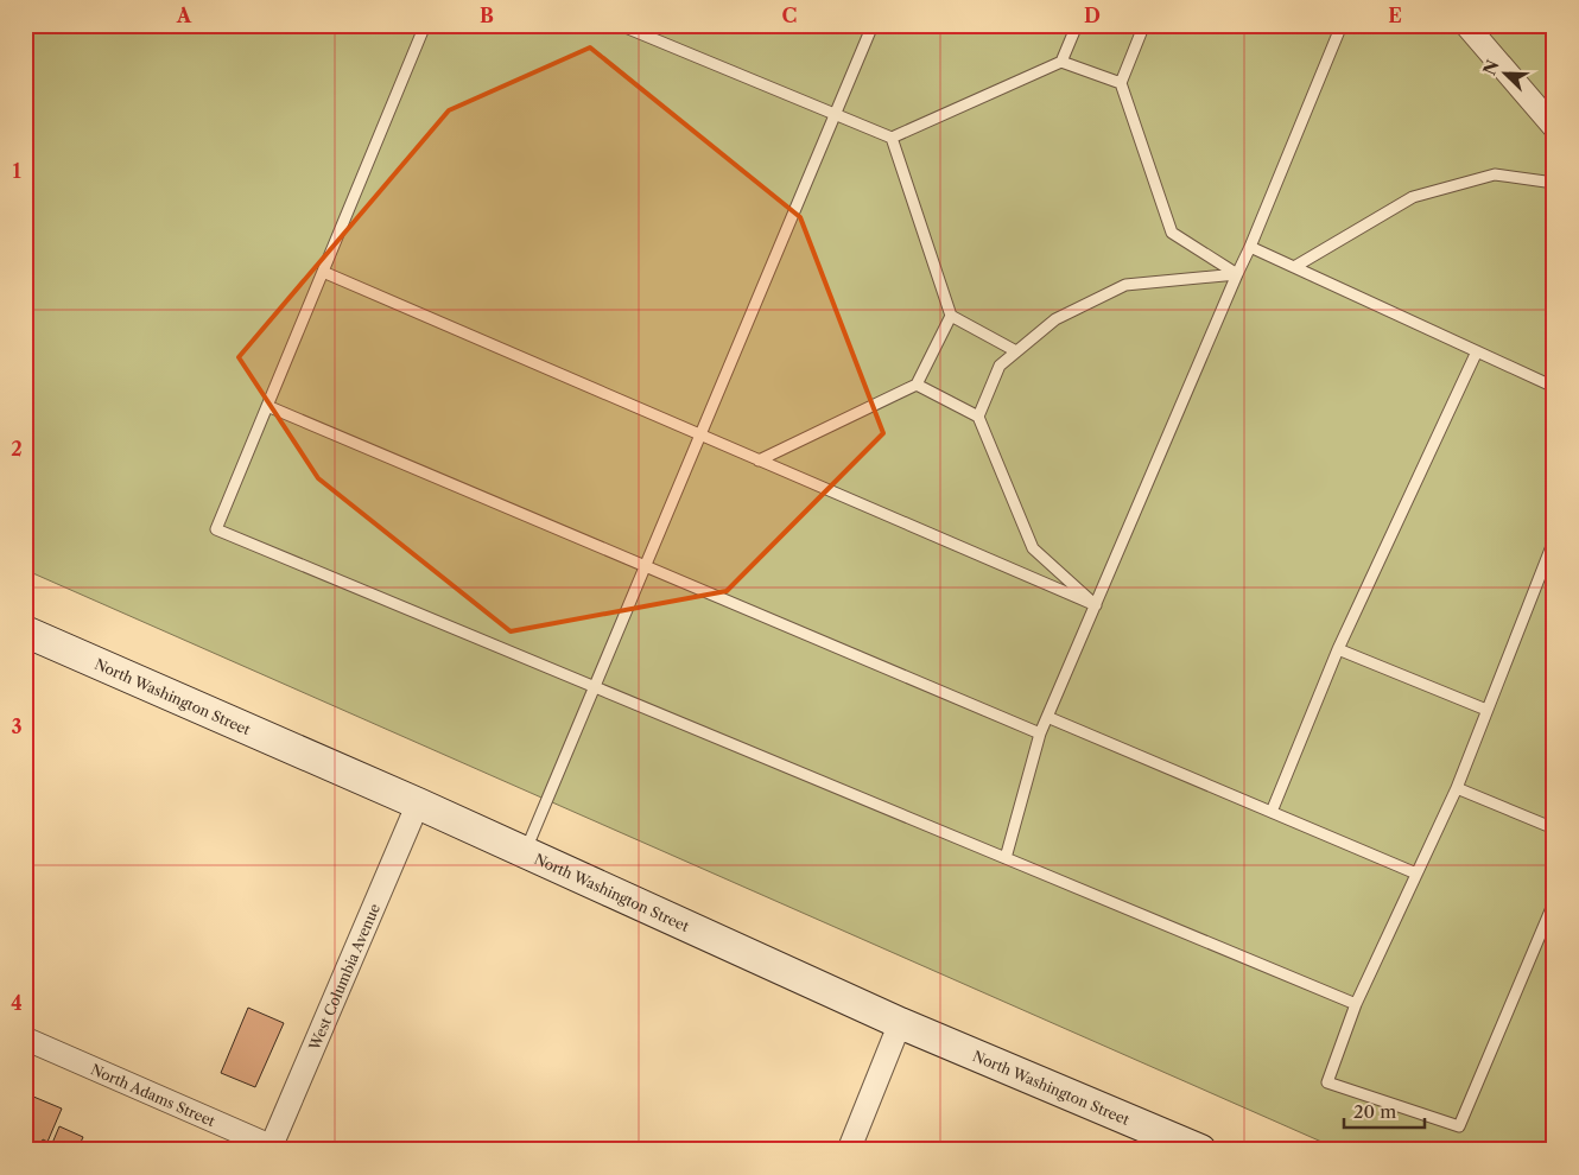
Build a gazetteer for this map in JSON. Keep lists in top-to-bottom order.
{
  "streets": {
    "street": ["North Washington Street", "West Columbia Avenue", "North Adams Street"]
  },
  "crossings": [
    ["North Washington Street", "West Columbia Avenue"],
    ["West Columbia Avenue", "North Adams Street"]
  ],
  "scale_bar": "20 m",
  "north": "top left",
  "grid": {
    "columns": [
      "A",
      "B",
      "C",
      "D",
      "E"
    ],
    "rows": [
      "1",
      "2",
      "3",
      "4"
    ]
  }
}
